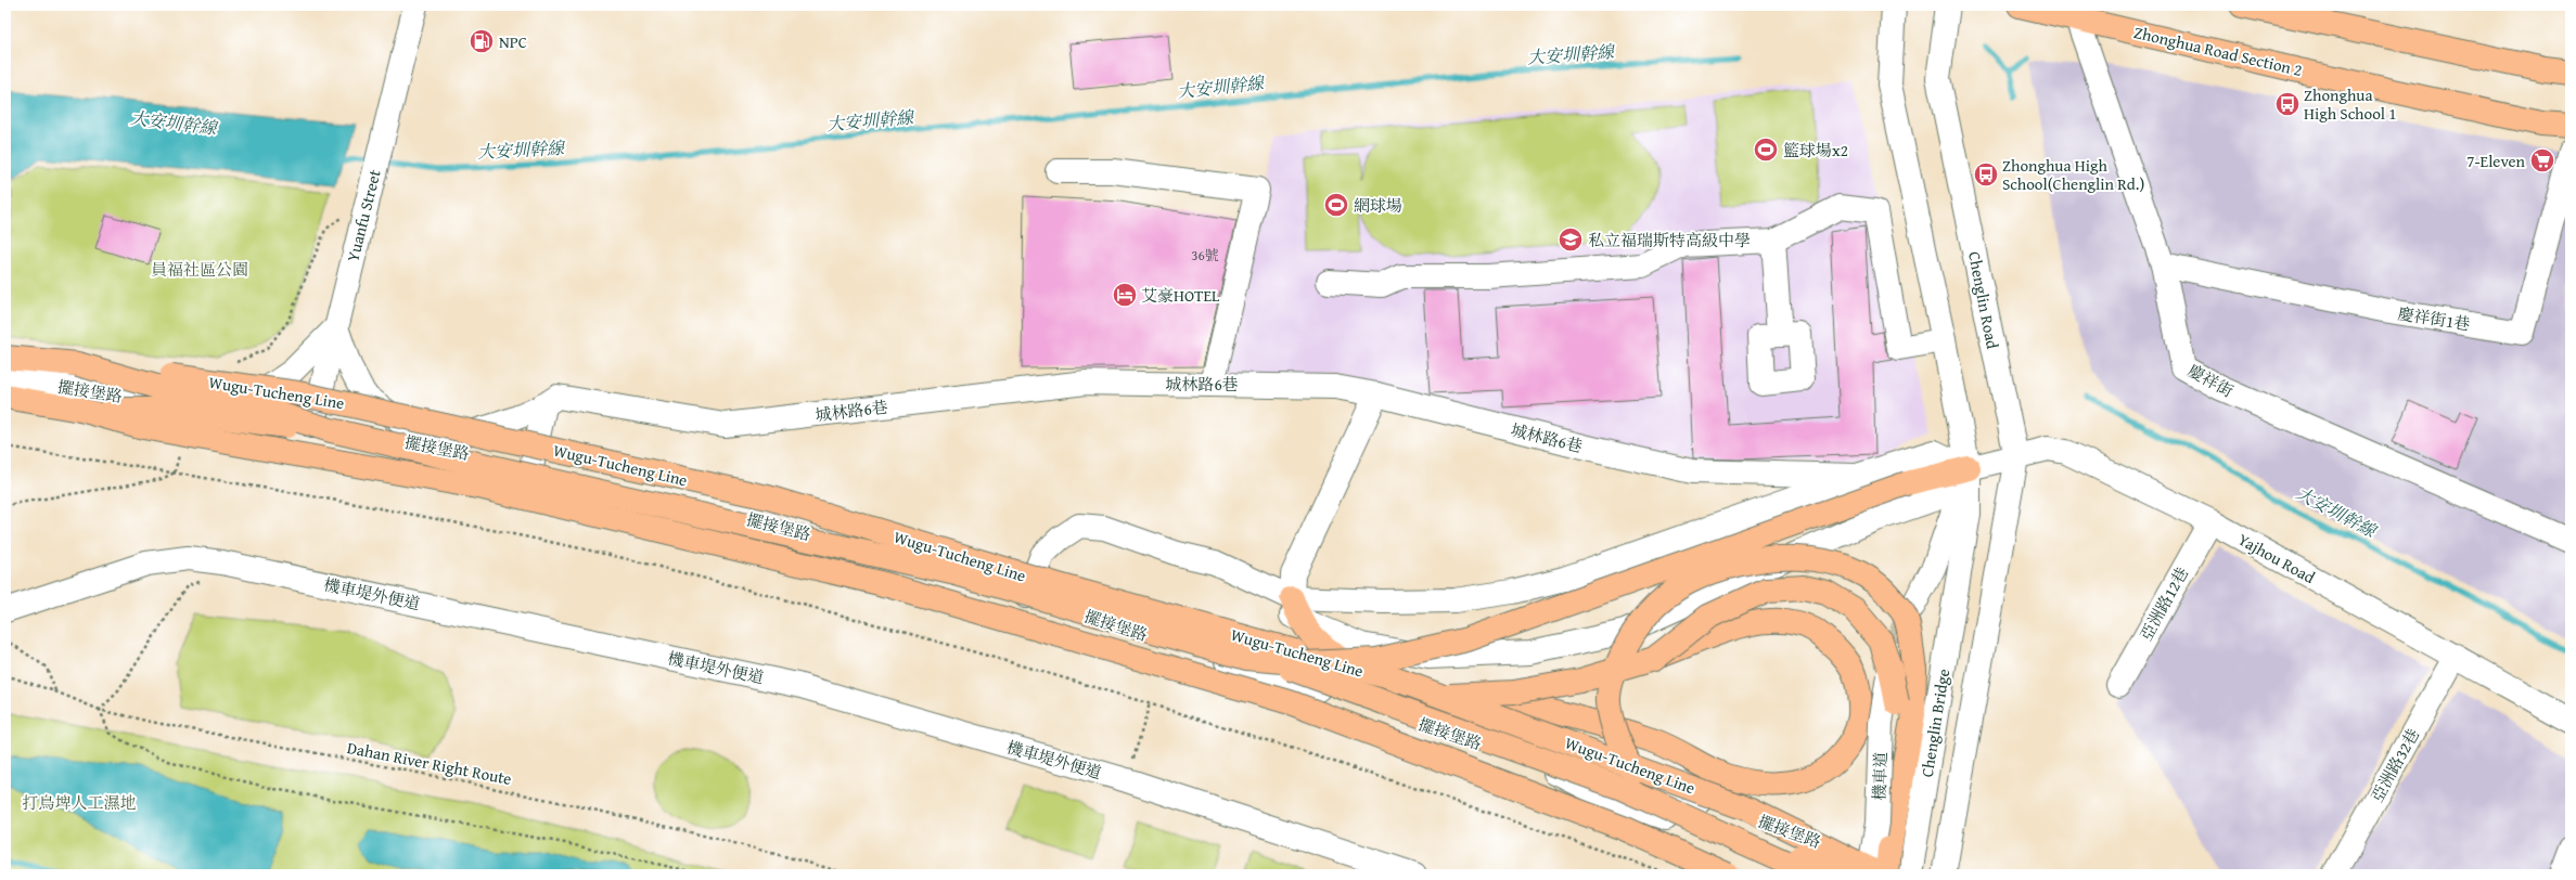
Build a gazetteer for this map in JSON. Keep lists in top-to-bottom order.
{
  "streets": {
    "main road": ["Zhonghua Road Section 2", "Wugu-Tucheng Line"],
    "street": [
      "Yuanfu Street",
      "Chenglin Road",
      "慶祥街1巷",
      "慶祥街",
      "城林路6巷",
      "擺接堡路",
      "Yajhou Road",
      "機車堤外便道",
      "亞洲路12巷",
      "Chenglin Bridge",
      "亞洲路32巷",
      "機車道"
    ],
    "path": ["Dahan River Right Route"]
  },
  "crossings": [
    ["Zhonghua Road Section 2", "慶祥街"],
    ["Yuanfu Street", "擺接堡路"],
    ["Chenglin Road", "Yajhou Road"],
    ["Chenglin Road", "Chenglin Bridge"],
    ["慶祥街1巷", "慶祥街"],
    ["城林路6巷", "擺接堡路"],
    ["Yajhou Road", "亞洲路12巷"],
    ["Yajhou Road", "Chenglin Bridge"],
    ["Yajhou Road", "亞洲路32巷"]
  ],
  "water": ["大安圳幹線"],
  "parks": ["員福社區公園", "打鳥埤人工濕地"],
  "places": {
    "fuel station": ["NPC"],
    "bus stop": ["Zhonghua High School 1", "Zhonghua High School(Chenglin Rd.)"],
    "sports": ["籃球場x2", "網球場"],
    "supermarket": ["7-Eleven"],
    "school or university": ["私立福瑞斯特高級中學"],
    "hotel": ["艾豪HOTEL"]
  },
  "house_numbers": ["36號"]
}
